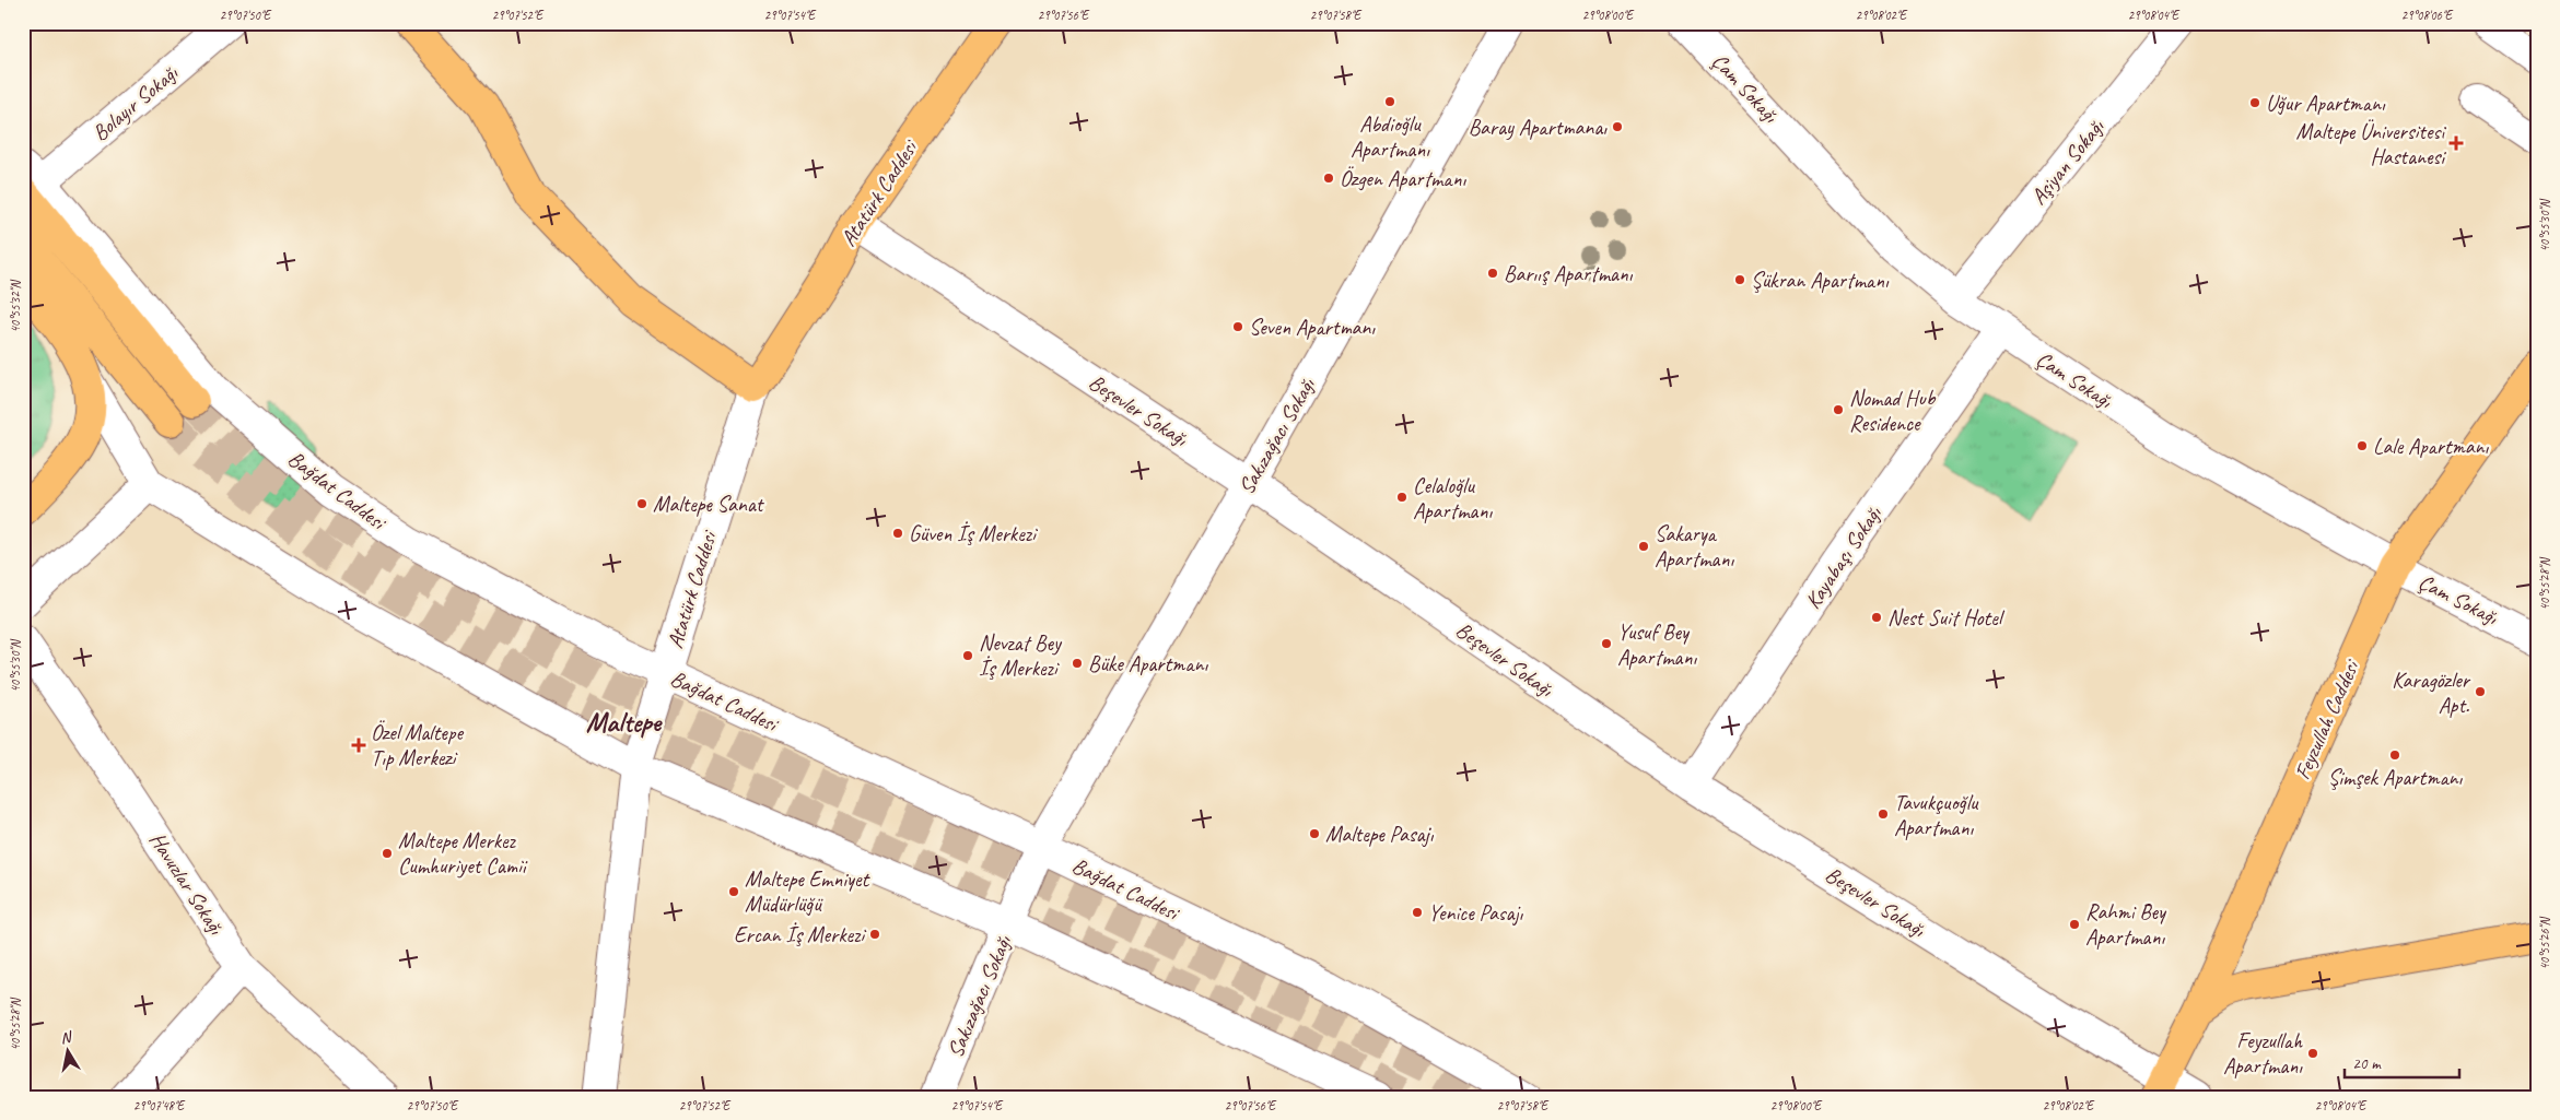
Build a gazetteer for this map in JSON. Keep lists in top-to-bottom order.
{
  "streets": {
    "main road": ["Atatürk Caddesi", "Feyzullah Caddesi"],
    "street": [
      "Çam Sokağı",
      "Bolayır Sokağı",
      "Aşiyan Sokağı",
      "Beşevler Sokağı",
      "Sakızağacı Sokağı",
      "Bağdat Caddesi",
      "Kayabaşı Sokağı",
      "Havuzlar Sokağı"
    ]
  },
  "crossings": [
    ["Çam Sokağı", "Aşiyan Sokağı"],
    ["Çam Sokağı", "Kayabaşı Sokağı"],
    ["Çam Sokağı", "Feyzullah Caddesi"],
    ["Bolayır Sokağı", "Bağdat Caddesi"],
    ["Atatürk Caddesi", "Beşevler Sokağı"],
    ["Atatürk Caddesi", "Bağdat Caddesi"],
    ["Beşevler Sokağı", "Sakızağacı Sokağı"],
    ["Beşevler Sokağı", "Kayabaşı Sokağı"],
    ["Beşevler Sokağı", "Feyzullah Caddesi"],
    ["Sakızağacı Sokağı", "Bağdat Caddesi"]
  ],
  "districts": ["Maltepe"],
  "places": {
    "other": [
      "Abdioğlu Apartmanı",
      "Uğur Apartmanı",
      "Baray Apartmanaı",
      "Özgen Apartmanı",
      "Barıış Apartmanı",
      "Şükran Apartmanı",
      "Seven Apartmanı",
      "Nomad Hub Residence",
      "Lale Apartmanı",
      "Celaloğlu Apartmanı",
      "Maltepe Sanat",
      "Güven İş Merkezi",
      "Sakarya Apartmanı",
      "Nest Suit Hotel",
      "Yusuf Bey Apartmanı",
      "Nevzat Bey İş Merkezi",
      "Büke Apartmanı",
      "Karagözler Apt.",
      "Şimşek Apartmanı",
      "Tavukçuoğlu Apartmanı",
      "Maltepe Pasajı",
      "Maltepe Merkez Cumhuriyet Camii",
      "Maltepe Emniyet Müdürlüğü",
      "Yenice Pasajı",
      "Rahmi Bey Apartmanı",
      "Ercan İş Merkezi",
      "Feyzullah Apartmanı"
    ],
    "health": ["Maltepe Üniversitesi Hastanesi", "Özel Maltepe Tıp Merkezi"]
  },
  "scale_bar": "20 m",
  "north": "top",
  "coordinates": [
    "29°07'50\"E",
    "29°07'52\"E",
    "29°07'54\"E",
    "29°07'56\"E",
    "29°07'58\"E",
    "29°08'00\"E",
    "29°08'02\"E",
    "29°08'04\"E",
    "29°08'06\"E",
    "40°55'30\"N",
    "40°55'32\"N",
    "40°55'28\"N",
    "40°55'26\"N",
    "29°07'48\"E"
  ]
}
